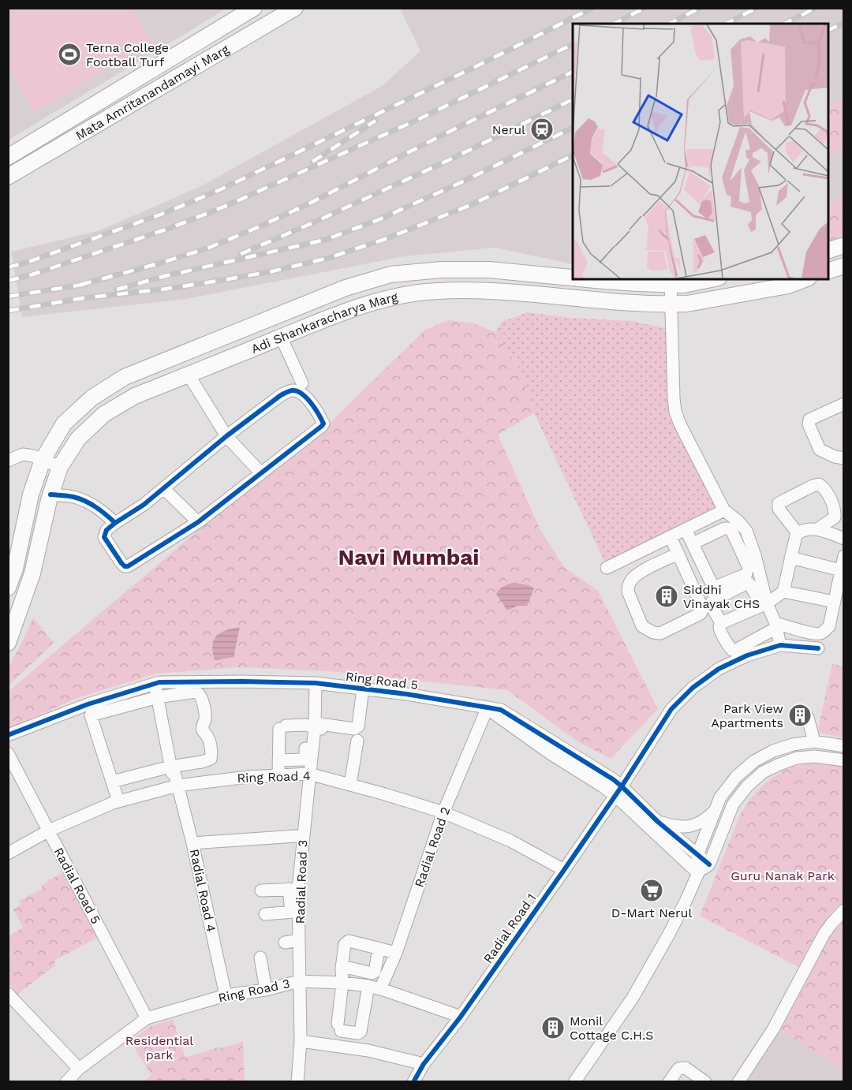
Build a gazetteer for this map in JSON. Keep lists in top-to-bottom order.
{
  "streets": {
    "main road": ["Mata Amritanandamayi Marg", "Adi Shankaracharya Marg"],
    "street": [
      "Ring Road 5",
      "Ring Road 4",
      "Radial Road 2",
      "Radial Road 3",
      "Radial Road 5",
      "Radial Road 4",
      "Radial Road 1",
      "Ring Road 3"
    ]
  },
  "crossings": [
    ["Ring Road 5", "Radial Road 2"],
    ["Ring Road 5", "Radial Road 3"],
    ["Ring Road 5", "Radial Road 4"],
    ["Ring Road 5", "Radial Road 1"],
    ["Ring Road 4", "Radial Road 2"],
    ["Ring Road 4", "Radial Road 3"],
    ["Ring Road 4", "Radial Road 5"],
    ["Ring Road 4", "Radial Road 4"],
    ["Ring Road 4", "Radial Road 1"],
    ["Radial Road 2", "Ring Road 3"],
    ["Radial Road 3", "Ring Road 3"],
    ["Radial Road 5", "Ring Road 3"],
    ["Radial Road 4", "Ring Road 3"],
    ["Radial Road 1", "Ring Road 3"]
  ],
  "districts": ["Navi Mumbai"],
  "parks": ["Guru Nanak Park", "Residential park"],
  "places": {
    "sports": ["Terna College Football Turf"],
    "station": ["Nerul"],
    "building": ["Siddhi Vinayak CHS", "Park View Apartments", "Monil Cottage C.H.S"],
    "supermarket": ["D-Mart Nerul"]
  }
}
